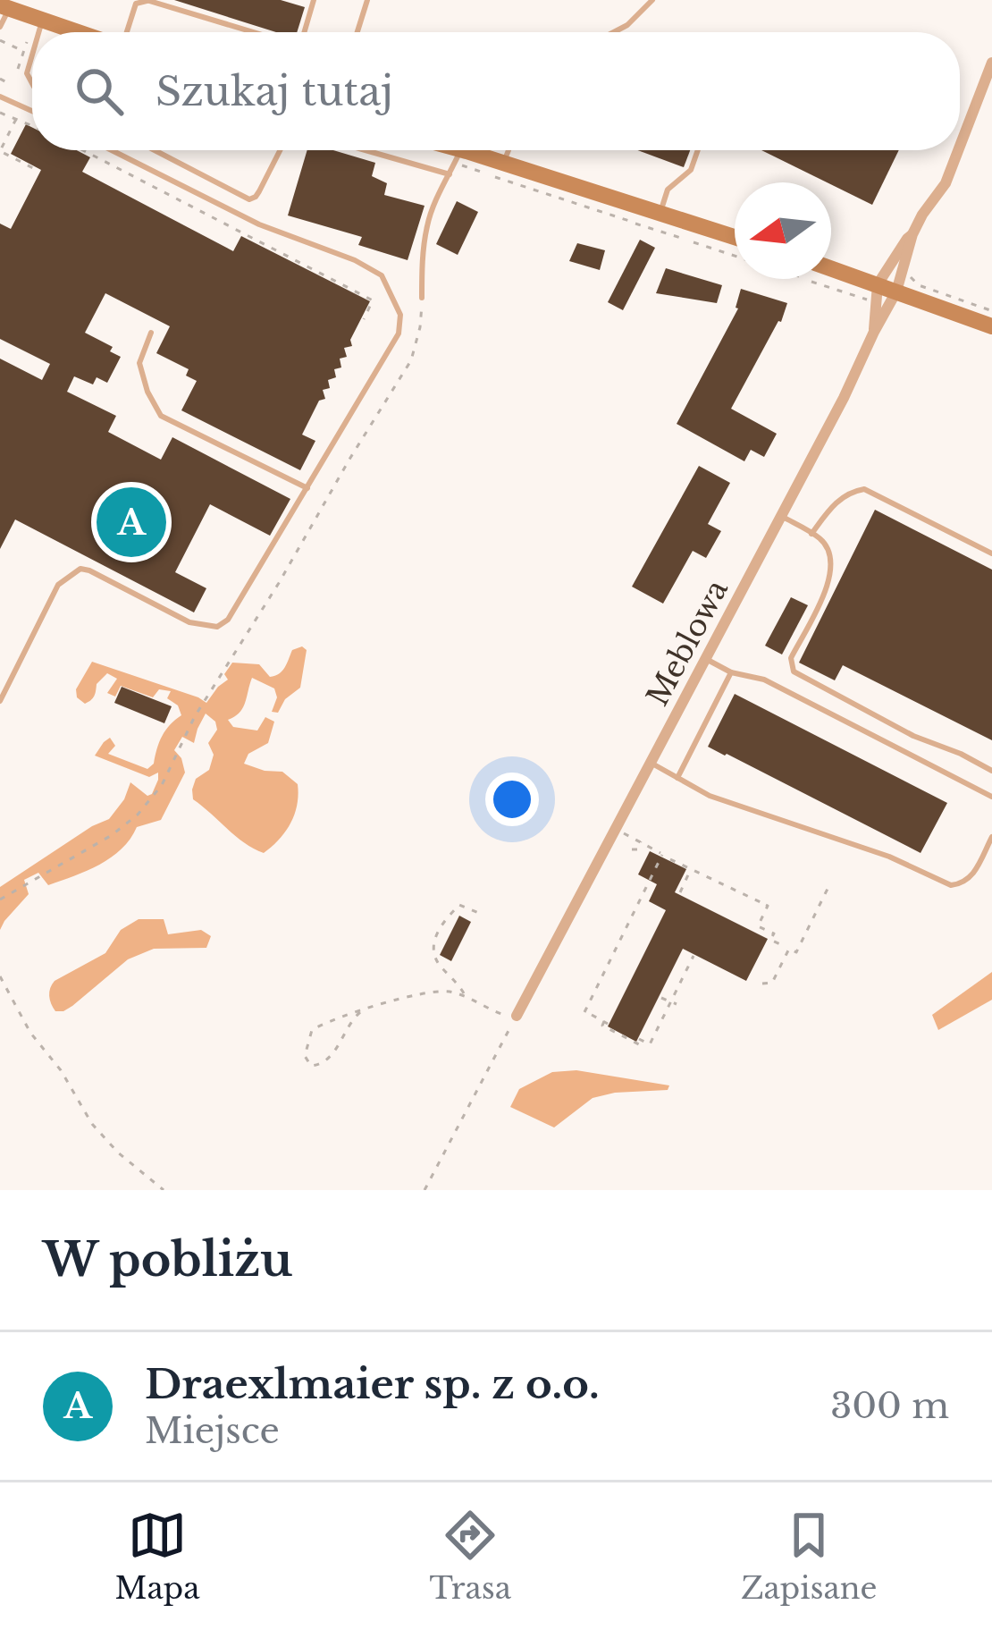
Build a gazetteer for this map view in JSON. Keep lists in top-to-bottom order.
{
  "streets": {
    "street": ["Meblowa"]
  },
  "north": "left",
  "page": {
    "search": "Szukaj tutaj",
    "pins": "A",
    "heading": "W pobliżu",
    "list": [
      {
        "mark": "A",
        "name": "Draexlmaier sp. z o.o.",
        "note": "Miejsce",
        "value": "300 m"
      }
    ],
    "nav": ["Mapa", "Trasa", "Zapisane"]
  }
}
